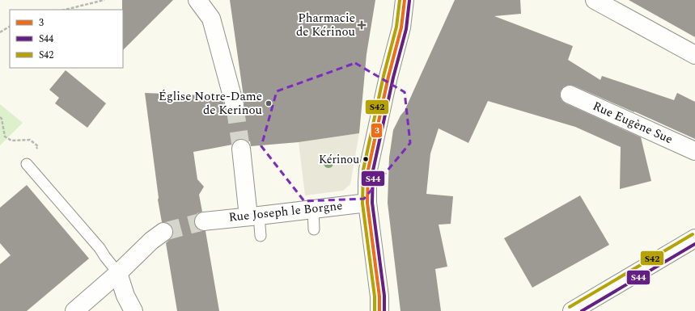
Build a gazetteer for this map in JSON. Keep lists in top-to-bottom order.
{
  "streets": {
    "street": ["Rue Eugène Sue", "Rue Joseph le Borgne"]
  },
  "places": {
    "health": ["Pharmacie de Kérinou"],
    "other": ["Église Notre-Dame de Kerinou", "Kérinou"]
  },
  "lines": ["transit line 3", "transit line S42", "transit line S44"],
  "legend": ["3", "S44", "S42"]
}
